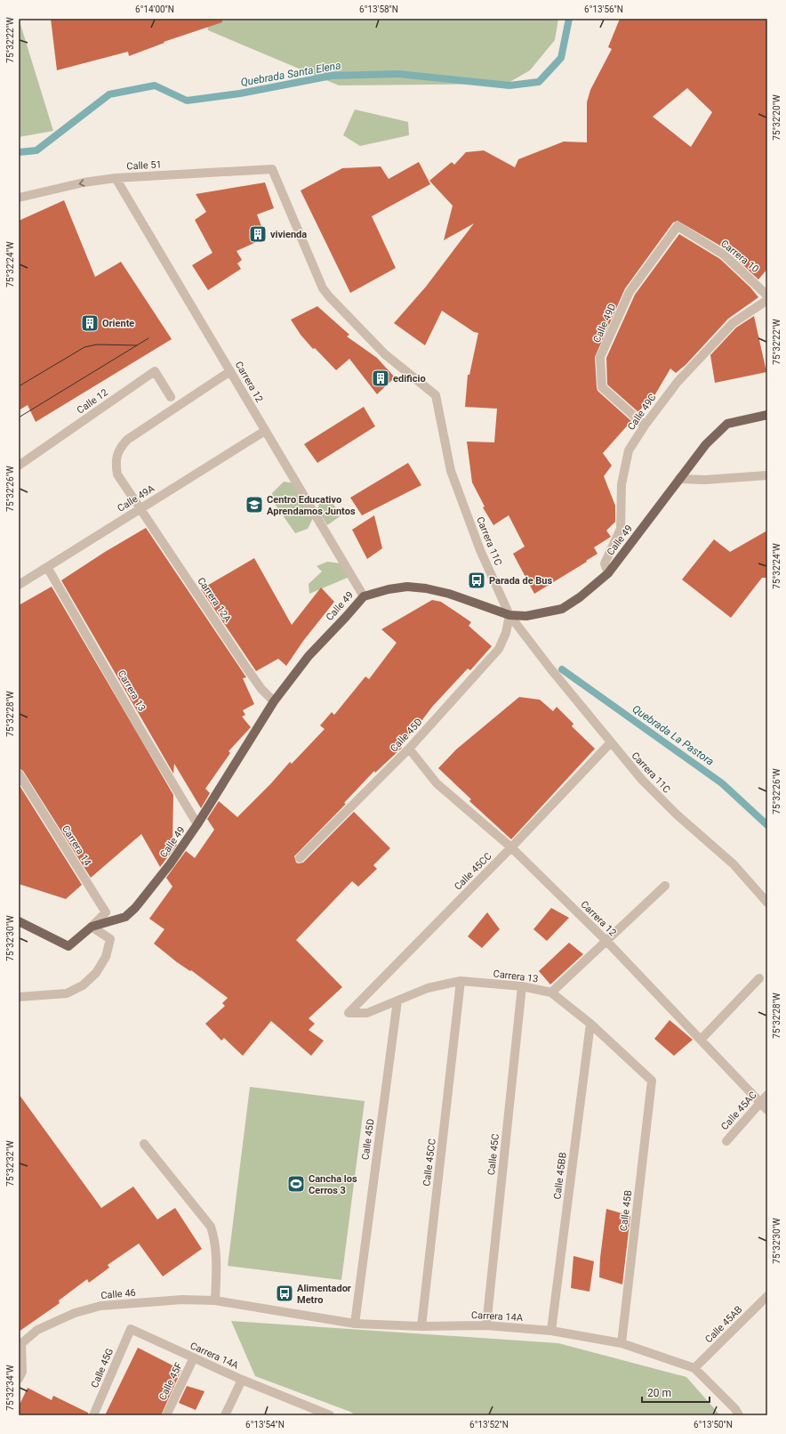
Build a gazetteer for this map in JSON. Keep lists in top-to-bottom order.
{
  "streets": {
    "main road": ["Calle 49"],
    "street": [
      "Calle 51",
      "Carrera 10",
      "Calle 49D",
      "Carrera 12",
      "Calle 12",
      "Calle 49C",
      "Calle 49A",
      "Carrera 11C",
      "Carrera 12A",
      "Carrera 13",
      "Calle 45D",
      "Carrera 14",
      "Calle 45CC",
      "Calle 45AC",
      "Calle 45C",
      "Calle 45BB",
      "Calle 45B",
      "Calle 46",
      "Carrera 14A",
      "Calle 45AB",
      "Calle 45G",
      "Calle 45F"
    ]
  },
  "crossings": [
    ["Calle 51", "Carrera 12"],
    ["Calle 51", "Carrera 11C"],
    ["Carrera 10", "Calle 49D"],
    ["Calle 49D", "Calle 49C"],
    ["Carrera 12", "Calle 49A"],
    ["Carrera 12", "Calle 49"],
    ["Carrera 12", "Carrera 12A"],
    ["Carrera 12", "Calle 45D"],
    ["Carrera 12", "Calle 45CC"],
    ["Carrera 12", "Calle 45AC"],
    ["Calle 49C", "Calle 49"],
    ["Calle 49A", "Carrera 12A"],
    ["Calle 49A", "Carrera 13"],
    ["Calle 49", "Carrera 11C"],
    ["Calle 49", "Carrera 12A"],
    ["Calle 49", "Carrera 13"],
    ["Calle 49", "Calle 45D"],
    ["Calle 49", "Carrera 14"],
    ["Carrera 11C", "Calle 45D"],
    ["Carrera 11C", "Calle 45CC"],
    ["Carrera 13", "Calle 45D"],
    ["Carrera 13", "Calle 45CC"],
    ["Carrera 13", "Calle 45C"],
    ["Carrera 13", "Calle 45BB"],
    ["Carrera 13", "Calle 45B"],
    ["Calle 45D", "Carrera 14A"],
    ["Calle 45CC", "Carrera 14A"],
    ["Calle 45C", "Carrera 14A"],
    ["Calle 45BB", "Carrera 14A"],
    ["Calle 45B", "Carrera 14A"],
    ["Calle 46", "Carrera 14A"],
    ["Carrera 14A", "Calle 45AB"],
    ["Carrera 14A", "Calle 45G"],
    ["Carrera 14A", "Calle 45F"]
  ],
  "one_way": ["Calle 51"],
  "water": ["Quebrada Santa Elena", "Quebrada La Pastora"],
  "places": {
    "building": ["vivienda", "Oriente", "edificio"],
    "school or university": ["Centro Educativo Aprendamos Juntos"],
    "bus stop": ["Parada de Bus", "Alimentador Metro"],
    "sports": ["Cancha los Cerros 3"]
  },
  "scale_bar": "20 m",
  "coordinates": [
    "6°14'00\"N",
    "6°13'58\"N",
    "6°13'56\"N",
    "75°32'22\"W",
    "75°32'20\"W",
    "75°32'24\"W",
    "75°32'26\"W",
    "75°32'28\"W",
    "75°32'30\"W",
    "75°32'32\"W",
    "75°32'34\"W",
    "6°13'54\"N",
    "6°13'52\"N",
    "6°13'50\"N"
  ]
}
